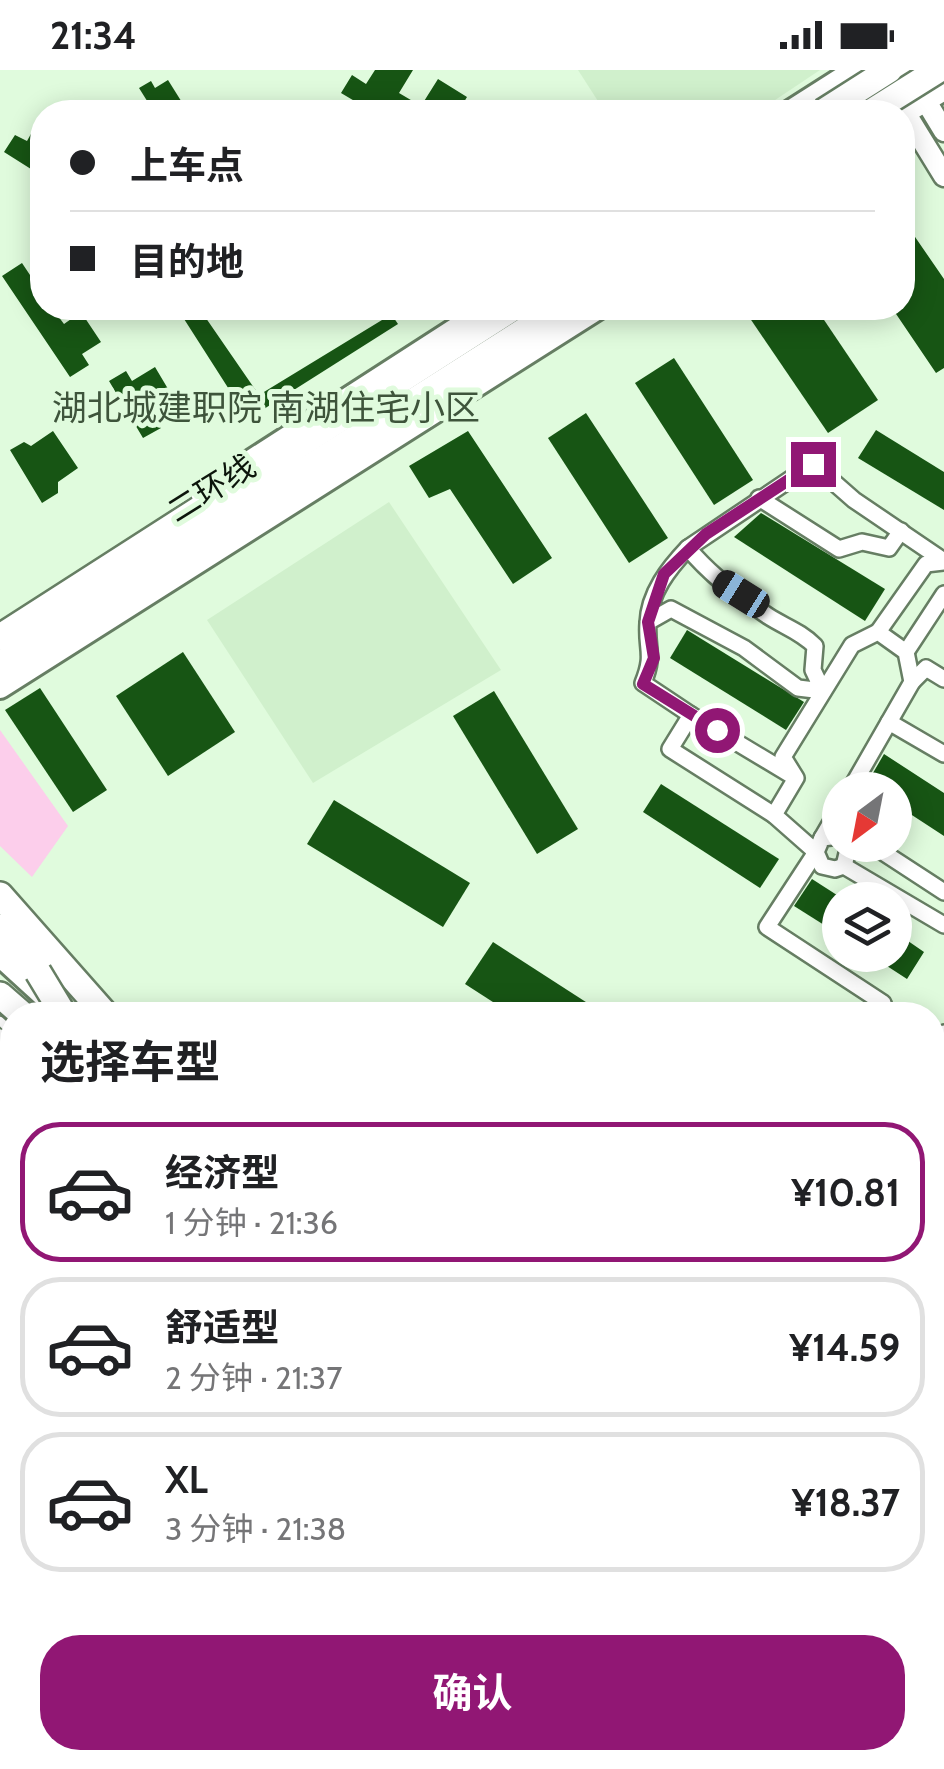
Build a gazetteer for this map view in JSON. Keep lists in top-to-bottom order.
{
  "streets": {
    "highway": ["二环线"]
  },
  "districts": ["湖北城建职院 南湖住宅小区"],
  "north": "bottom left",
  "page": {
    "status": "21:34",
    "banner": ["上车点", "目的地"],
    "heading": "选择车型",
    "list": [
      {
        "name": "经济型",
        "note": "1 分钟 · 21:36",
        "value": "¥10.81"
      },
      {
        "name": "舒适型",
        "note": "2 分钟 · 21:37",
        "value": "¥14.59"
      },
      {
        "name": "XL",
        "note": "3 分钟 · 21:38",
        "value": "¥18.37"
      }
    ],
    "buttons": "确认"
  }
}
